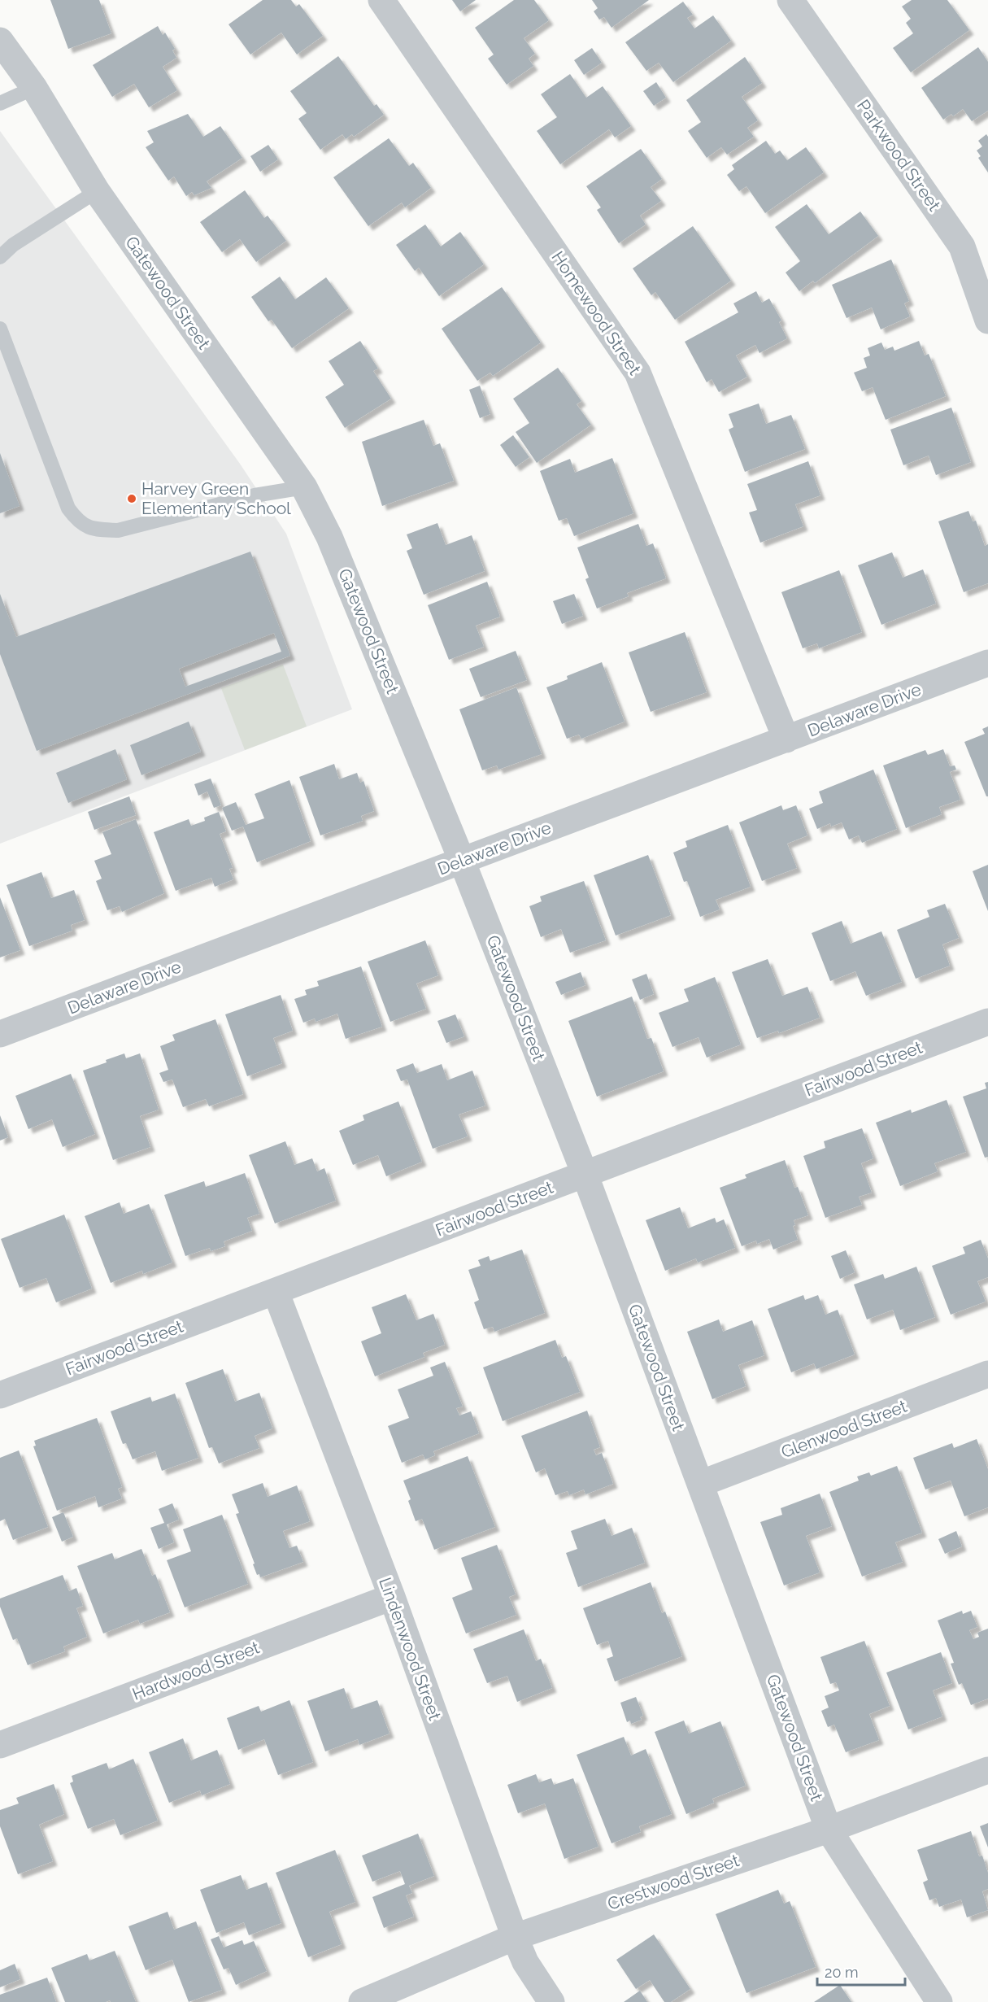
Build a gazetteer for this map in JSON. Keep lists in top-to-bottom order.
{
  "streets": {
    "street": [
      "Parkwood Street",
      "Gatewood Street",
      "Homewood Street",
      "Delaware Drive",
      "Fairwood Street",
      "Glenwood Street",
      "Lindenwood Street",
      "Hardwood Street",
      "Crestwood Street"
    ]
  },
  "crossings": [
    ["Gatewood Street", "Delaware Drive"],
    ["Gatewood Street", "Fairwood Street"],
    ["Gatewood Street", "Glenwood Street"],
    ["Gatewood Street", "Crestwood Street"],
    ["Homewood Street", "Delaware Drive"],
    ["Fairwood Street", "Lindenwood Street"],
    ["Lindenwood Street", "Hardwood Street"],
    ["Lindenwood Street", "Crestwood Street"]
  ],
  "places": ["Harvey Green Elementary School"],
  "scale_bar": "20 m"
}
